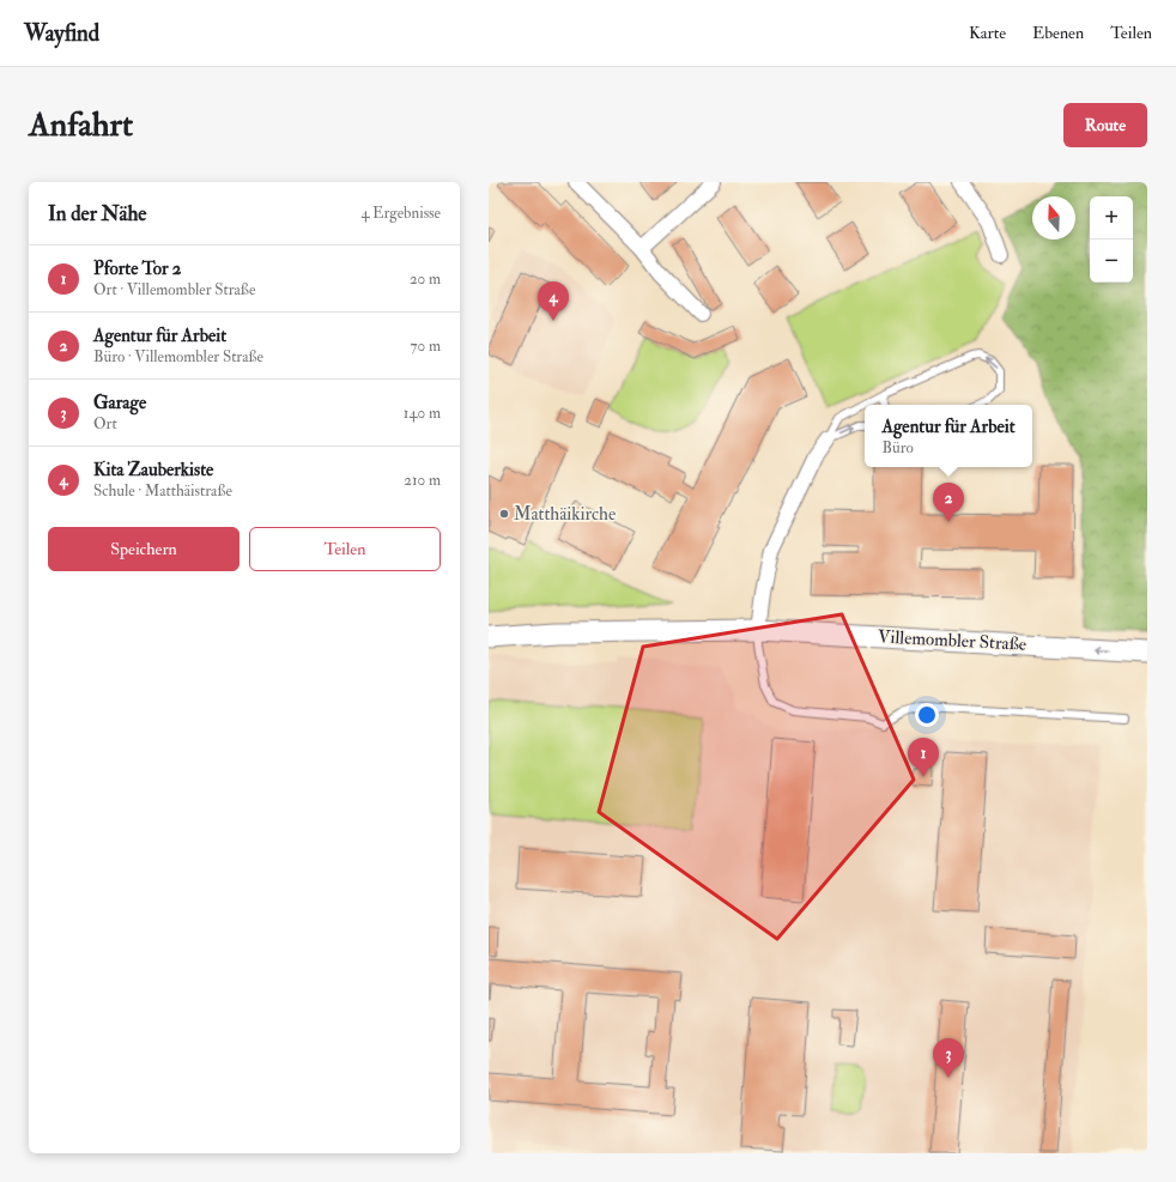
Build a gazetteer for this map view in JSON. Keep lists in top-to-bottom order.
{
  "streets": {
    "street": ["Villemombler Straße"]
  },
  "one_way": ["Villemombler Straße"],
  "places": ["Matthäikirche"],
  "north": "top",
  "page": {
    "header": "Wayfind",
    "nav": ["Karte", "Ebenen", "Teilen"],
    "buttons": [
      "Route",
      ["Speichern", "Teilen"]
    ],
    "title": "Anfahrt",
    "heading": ["In der Nähe", "4 Ergebnisse"],
    "map_buttons": ["+", "−"],
    "list": [
      {
        "mark": "1",
        "name": "Pforte Tor 2",
        "note": "Ort · Villemombler Straße",
        "value": "20 m"
      },
      {
        "mark": "2",
        "name": "Agentur für Arbeit",
        "note": "Büro · Villemombler Straße",
        "value": "70 m"
      },
      {
        "mark": "3",
        "name": "Garage",
        "note": "Ort",
        "value": "140 m"
      },
      {
        "mark": "4",
        "name": "Kita Zauberkiste",
        "note": "Schule · Matthäistraße",
        "value": "210 m"
      }
    ],
    "pins": [
      "4",
      "2",
      "1",
      "3"
    ],
    "popup": ["Agentur für Arbeit", "Büro"]
  }
}
